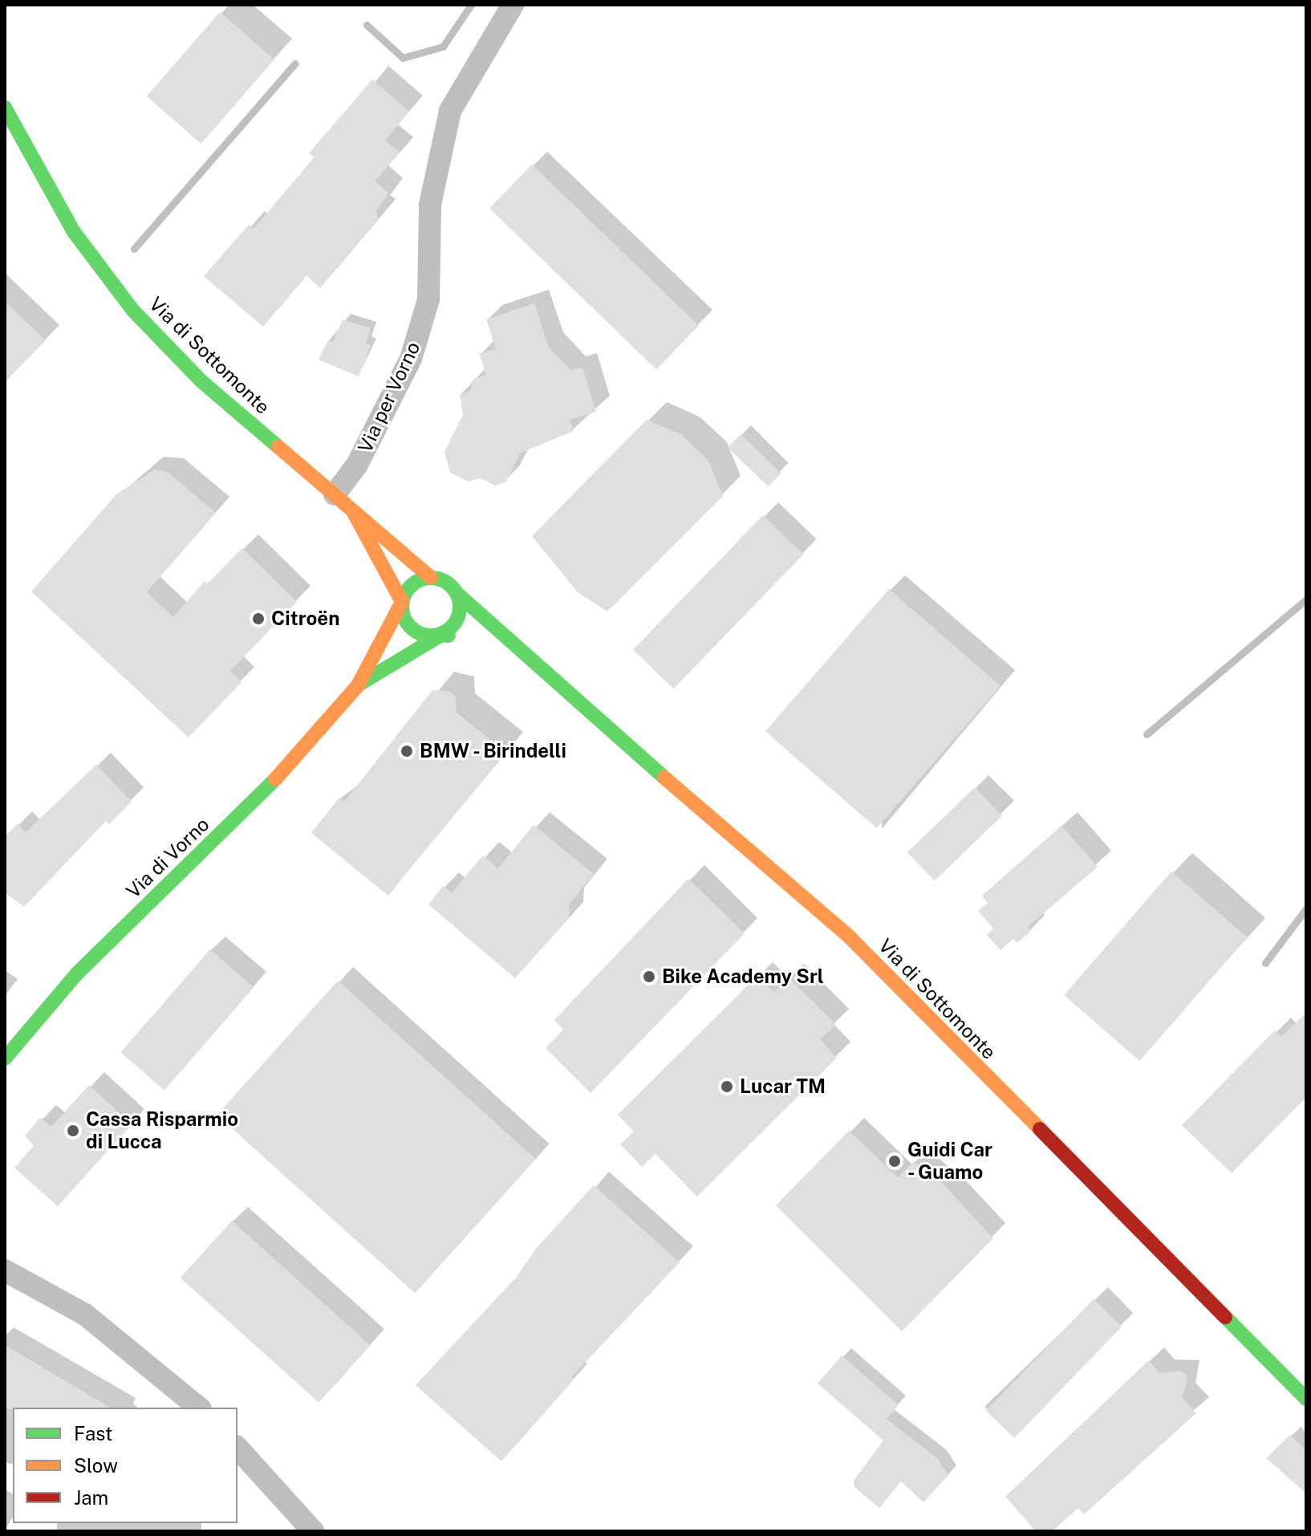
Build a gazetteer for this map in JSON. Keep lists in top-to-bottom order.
{
  "streets": {
    "main road": ["Via di Sottomonte", "Via di Vorno"],
    "street": ["Via per Vorno"]
  },
  "crossings": [
    ["Via di Sottomonte", "Via per Vorno"],
    ["Via di Sottomonte", "Via di Vorno"]
  ],
  "places": [
    "Citroën",
    "BMW - Birindelli",
    "Bike Academy Srl",
    "Lucar TM",
    "Cassa Risparmio di Lucca",
    "Guidi Car - Guamo"
  ],
  "legend": ["Fast", "Slow", "Jam"]
}
